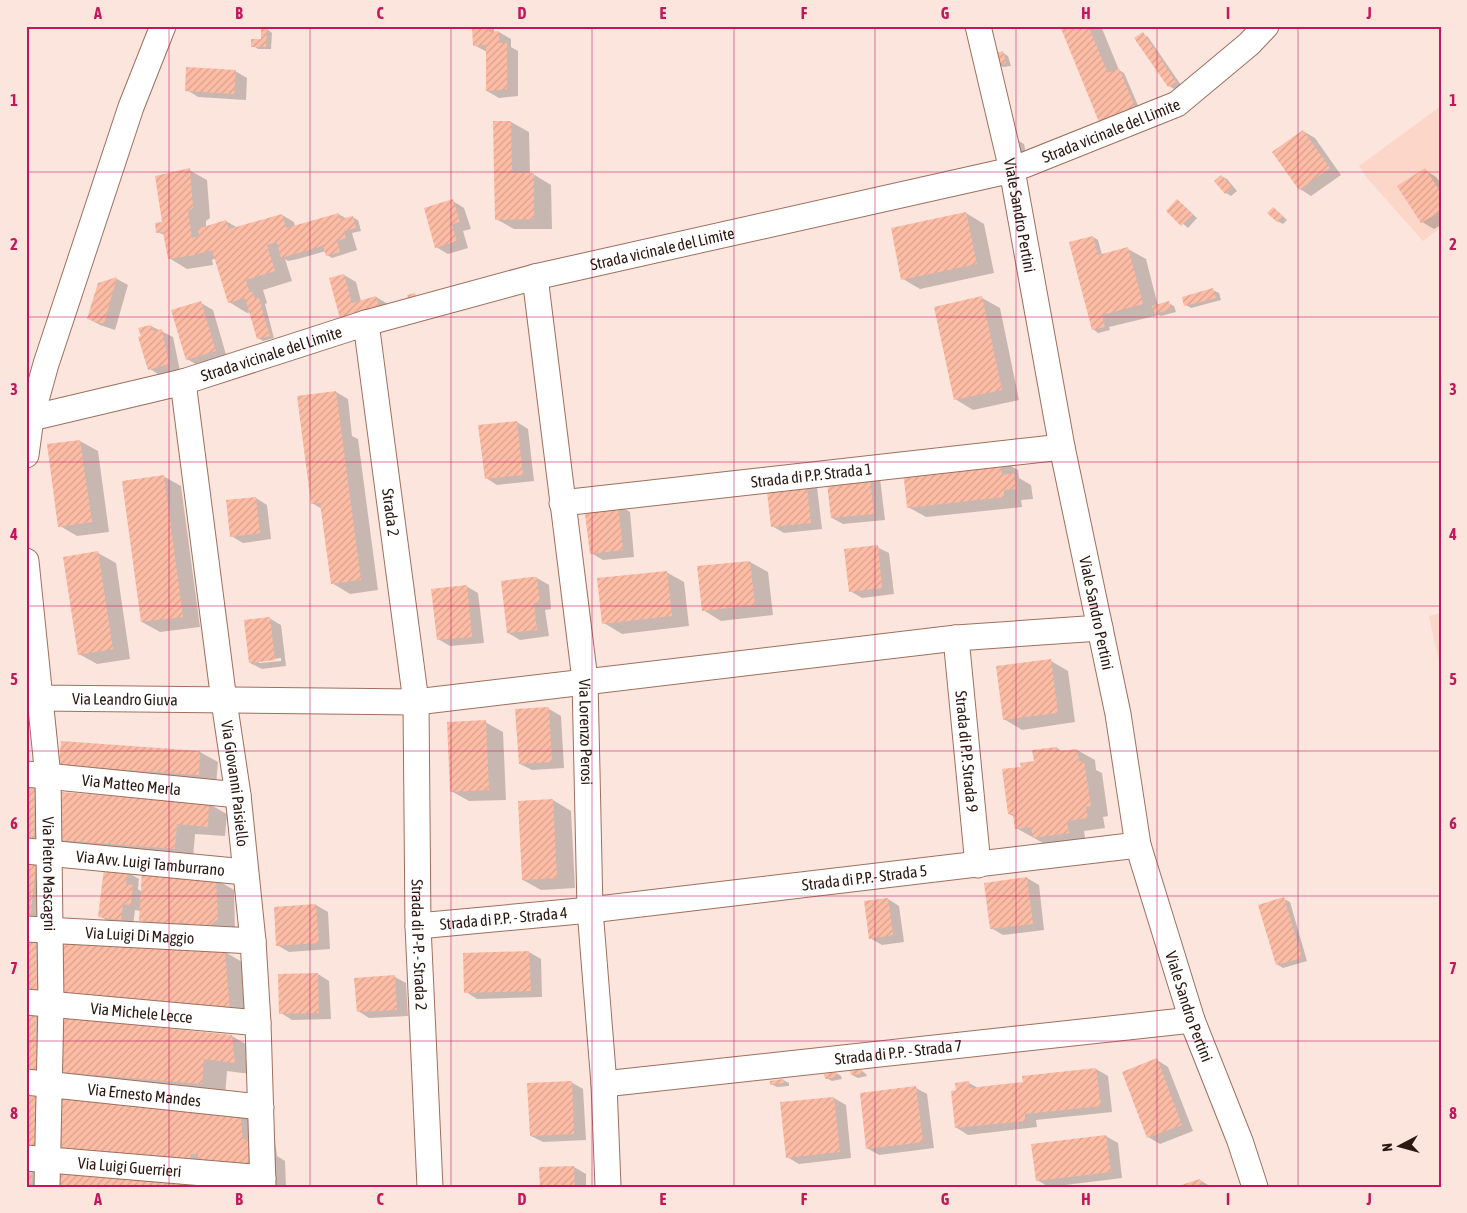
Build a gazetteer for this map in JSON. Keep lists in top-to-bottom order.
{
  "streets": {
    "street": [
      "Strada vicinale del Limite",
      "Viale Sandro Pertini",
      "Strada di P.P. Strada 1",
      "Strada 2",
      "Via Leandro Giuva",
      "Via Lorenzo Perosi",
      "Strada di P.P. Strada 9",
      "Via Giovanni Paisiello",
      "Via Matteo Merla",
      "Via Avv. Luigi Tamburrano",
      "Via Pietro Mascagni",
      "Strada di P.P.- Strada 5",
      "Strada di P.P. - Strada 4",
      "Via Luigi Di Maggio",
      "Strada di P-P. - Strada 2",
      "Via Michele Lecce",
      "Strada di P.P. - Strada 7",
      "Via Ernesto Mandes",
      "Via Luigi Guerrieri"
    ]
  },
  "crossings": [
    ["Strada vicinale del Limite", "Viale Sandro Pertini"],
    ["Strada vicinale del Limite", "Strada 2"],
    ["Strada vicinale del Limite", "Via Lorenzo Perosi"],
    ["Strada vicinale del Limite", "Via Giovanni Paisiello"],
    ["Viale Sandro Pertini", "Strada di P.P. Strada 1"],
    ["Viale Sandro Pertini", "Via Leandro Giuva"],
    ["Viale Sandro Pertini", "Strada di P.P.- Strada 5"],
    ["Viale Sandro Pertini", "Strada di P.P. - Strada 7"],
    ["Strada di P.P. Strada 1", "Via Lorenzo Perosi"],
    ["Strada 2", "Via Leandro Giuva"],
    ["Strada 2", "Strada di P-P. - Strada 2"],
    ["Via Leandro Giuva", "Via Lorenzo Perosi"],
    ["Via Leandro Giuva", "Strada di P.P. Strada 9"],
    ["Via Leandro Giuva", "Via Giovanni Paisiello"],
    ["Via Leandro Giuva", "Via Pietro Mascagni"],
    ["Via Leandro Giuva", "Strada di P-P. - Strada 2"],
    ["Via Lorenzo Perosi", "Strada di P.P.- Strada 5"],
    ["Via Lorenzo Perosi", "Strada di P.P. - Strada 4"],
    ["Via Lorenzo Perosi", "Strada di P.P. - Strada 7"],
    ["Strada di P.P. Strada 9", "Strada di P.P.- Strada 5"],
    ["Via Giovanni Paisiello", "Via Matteo Merla"],
    ["Via Giovanni Paisiello", "Via Avv. Luigi Tamburrano"],
    ["Via Giovanni Paisiello", "Via Luigi Di Maggio"],
    ["Via Giovanni Paisiello", "Via Michele Lecce"],
    ["Via Giovanni Paisiello", "Via Ernesto Mandes"],
    ["Via Giovanni Paisiello", "Via Luigi Guerrieri"],
    ["Via Matteo Merla", "Via Pietro Mascagni"],
    ["Via Avv. Luigi Tamburrano", "Via Pietro Mascagni"],
    ["Via Pietro Mascagni", "Via Luigi Di Maggio"],
    ["Via Pietro Mascagni", "Via Michele Lecce"],
    ["Via Pietro Mascagni", "Via Ernesto Mandes"],
    ["Via Pietro Mascagni", "Via Luigi Guerrieri"],
    ["Strada di P.P.- Strada 5", "Strada di P.P. - Strada 4"],
    ["Strada di P.P. - Strada 4", "Strada di P-P. - Strada 2"]
  ],
  "north": "left",
  "grid": {
    "columns": [
      "A",
      "B",
      "C",
      "D",
      "E",
      "F",
      "G",
      "H",
      "I",
      "J"
    ],
    "rows": [
      "1",
      "2",
      "3",
      "4",
      "5",
      "6",
      "7",
      "8"
    ]
  }
}
